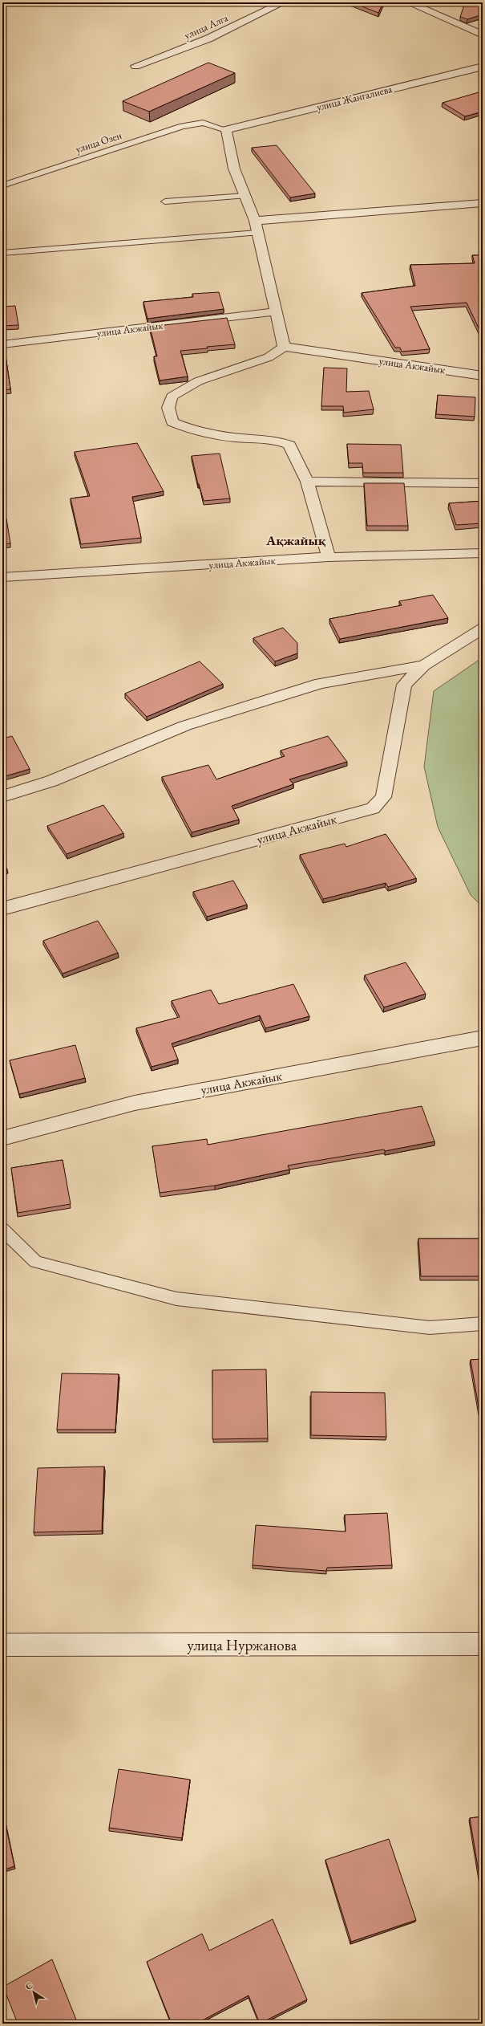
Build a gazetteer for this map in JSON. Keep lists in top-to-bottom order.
{
  "streets": {
    "street": [
      "улица Алга",
      "улица Жангалиева",
      "улица Акжайык",
      "улица Нуржанова"
    ],
    "lane": ["улица Озен"]
  },
  "crossings": [
    ["улица Жангалиева", "улица Озен"]
  ],
  "districts": ["Ақжайық"],
  "north": "top left"
}
